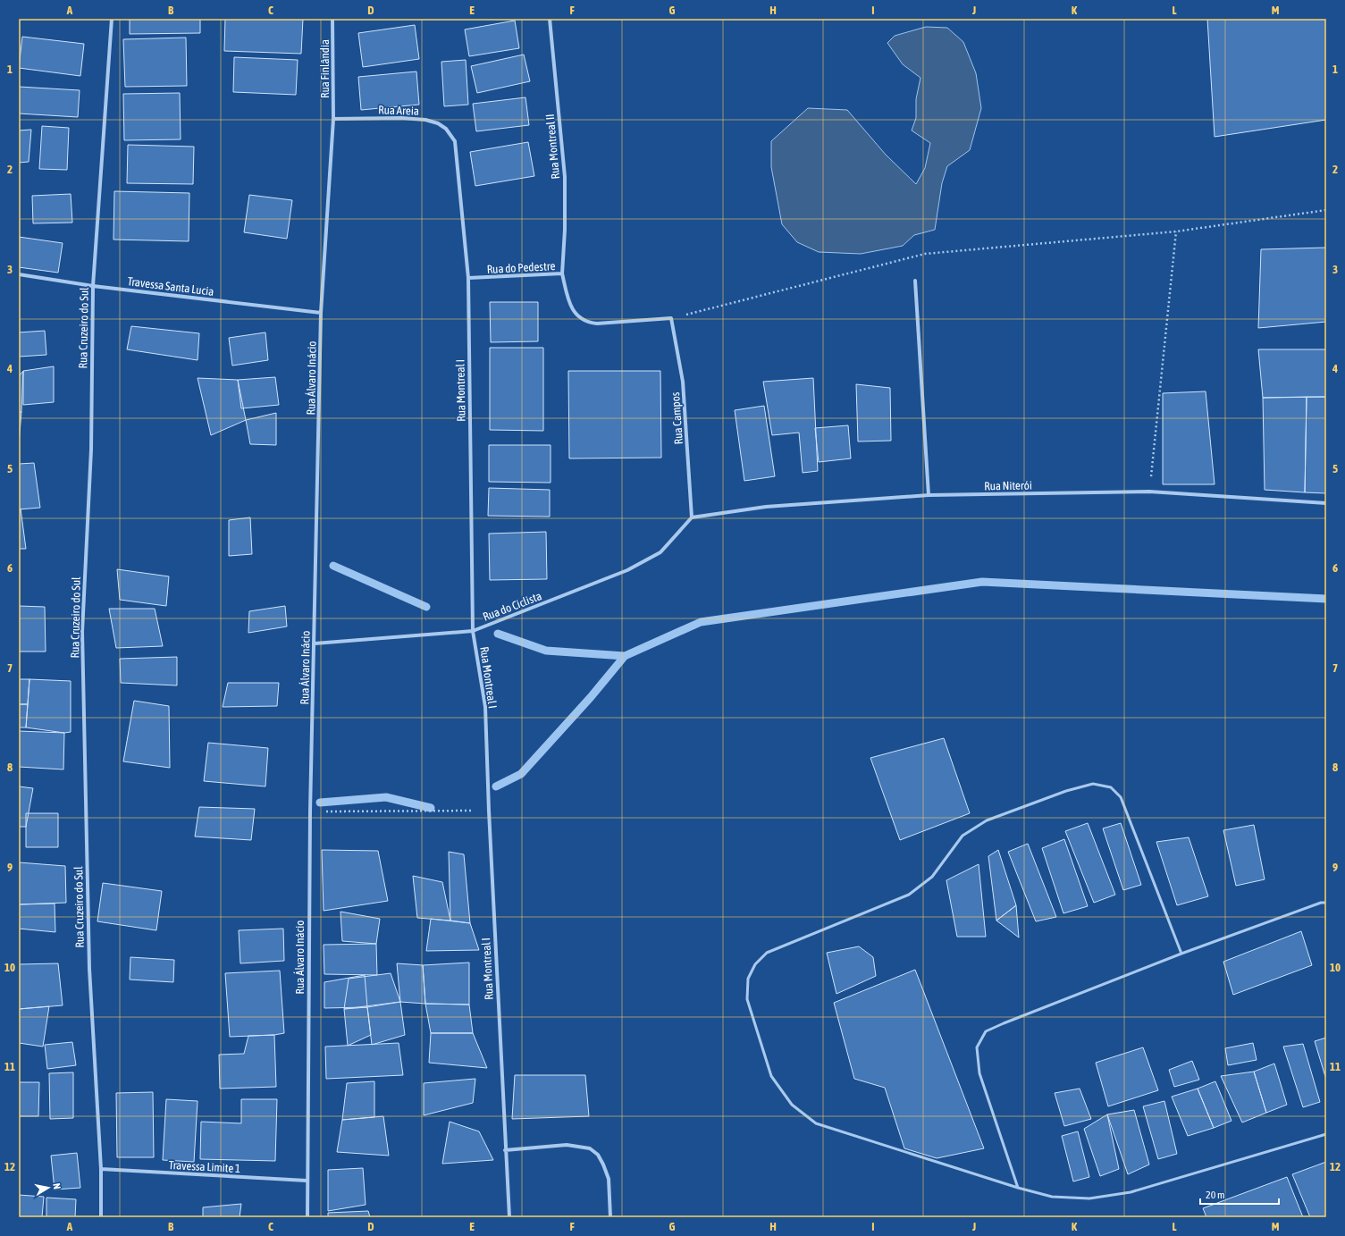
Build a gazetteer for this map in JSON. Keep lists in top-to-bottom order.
{
  "streets": {
    "street": [
      "Rua Finlândia",
      "Rua Areia",
      "Rua Montreal II",
      "Rua do Pedestre",
      "Travessa Santa Lucia",
      "Rua Cruzeiro do Sul",
      "Rua Álvaro Inácio",
      "Rua Montreal I",
      "Rua Campos",
      "Rua Niterói",
      "Rua do Ciclista",
      "Travessa Limite 1"
    ]
  },
  "crossings": [
    ["Rua Finlândia", "Rua Areia"],
    ["Rua Finlândia", "Rua Álvaro Inácio"],
    ["Rua Areia", "Rua Álvaro Inácio"],
    ["Rua Areia", "Rua Montreal I"],
    ["Rua Montreal II", "Rua do Pedestre"],
    ["Rua do Pedestre", "Rua Montreal I"],
    ["Rua do Pedestre", "Rua Campos"],
    ["Travessa Santa Lucia", "Rua Cruzeiro do Sul"],
    ["Travessa Santa Lucia", "Rua Álvaro Inácio"],
    ["Rua Cruzeiro do Sul", "Travessa Limite 1"],
    ["Rua Álvaro Inácio", "Rua do Ciclista"],
    ["Rua Álvaro Inácio", "Travessa Limite 1"],
    ["Rua Montreal I", "Rua do Ciclista"],
    ["Rua Campos", "Rua Niterói"],
    ["Rua Campos", "Rua do Ciclista"],
    ["Rua Niterói", "Rua do Ciclista"]
  ],
  "scale_bar": "20 m",
  "north": "right",
  "grid": {
    "columns": [
      "A",
      "B",
      "C",
      "D",
      "E",
      "F",
      "G",
      "H",
      "I",
      "J",
      "K",
      "L",
      "M"
    ],
    "rows": [
      "1",
      "2",
      "3",
      "4",
      "5",
      "6",
      "7",
      "8",
      "9",
      "10",
      "11",
      "12"
    ]
  }
}
